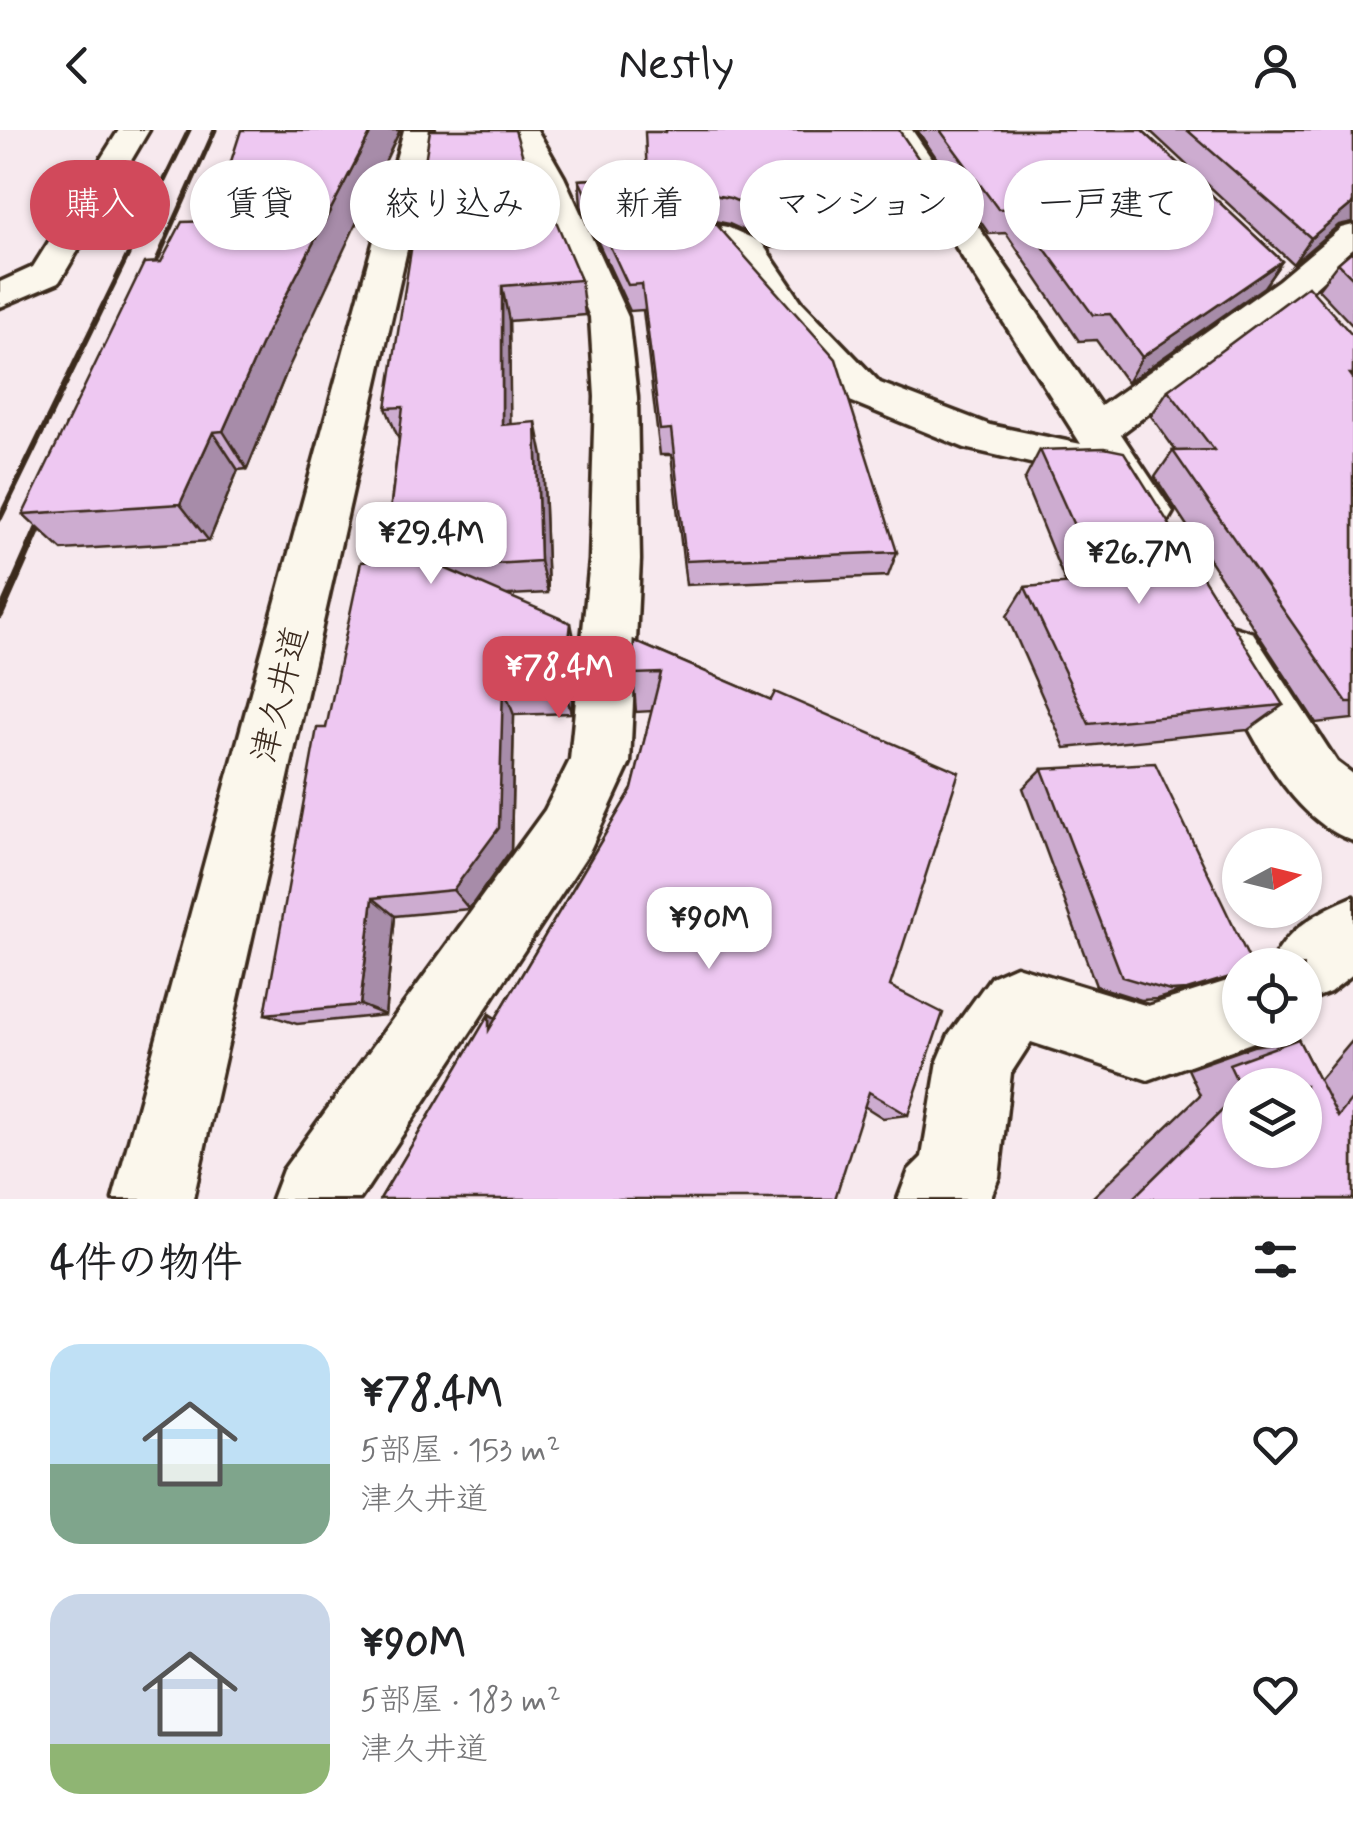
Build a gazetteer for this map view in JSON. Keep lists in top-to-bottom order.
{
  "streets": {
    "street": ["津久井道"]
  },
  "north": "right",
  "page": {
    "header": "Nestly",
    "chip": [
      "購入",
      "賃貸",
      "絞り込み",
      "新着",
      "マンション",
      "一戸建て"
    ],
    "price": [
      "¥29.4M",
      "¥26.7M",
      "¥78.4M",
      "¥90M"
    ],
    "heading": "4件の物件",
    "list": [
      {
        "name": "¥78.4M",
        "note": "5部屋 · 153 m² · 津久井道"
      },
      {
        "name": "¥90M",
        "note": "5部屋 · 183 m² · 津久井道"
      }
    ]
  }
}
